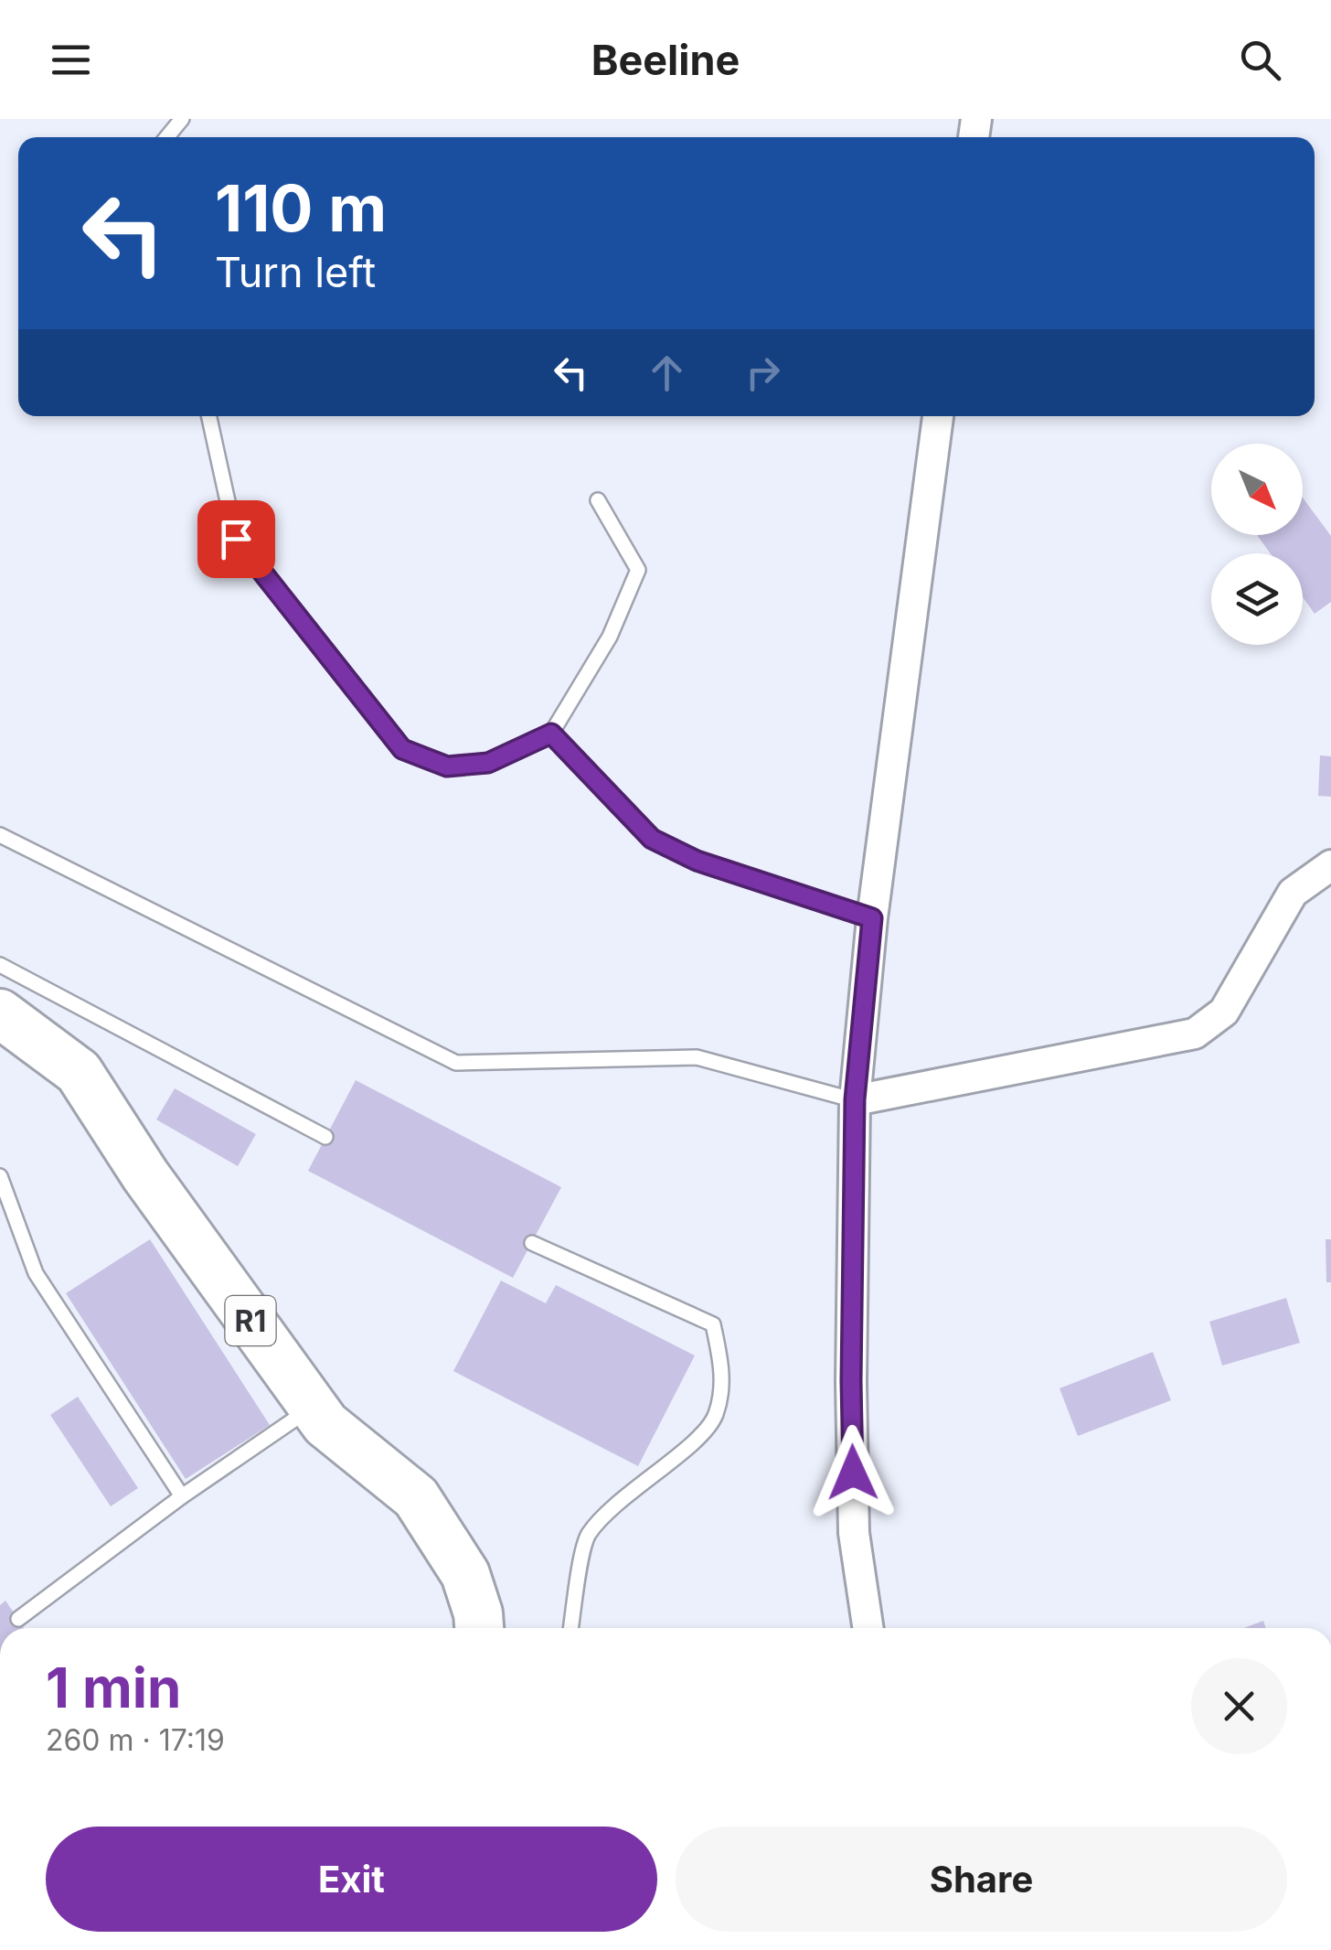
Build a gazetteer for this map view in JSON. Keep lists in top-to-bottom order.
{
  "streets": {
    "highway": ["R1"]
  },
  "north": "bottom right",
  "page": {
    "header": "Beeline",
    "turn": ["110 m", "Turn left"],
    "heading": ["1 min", "260 m · 17:19"],
    "buttons": ["Exit", "Share"]
  }
}
